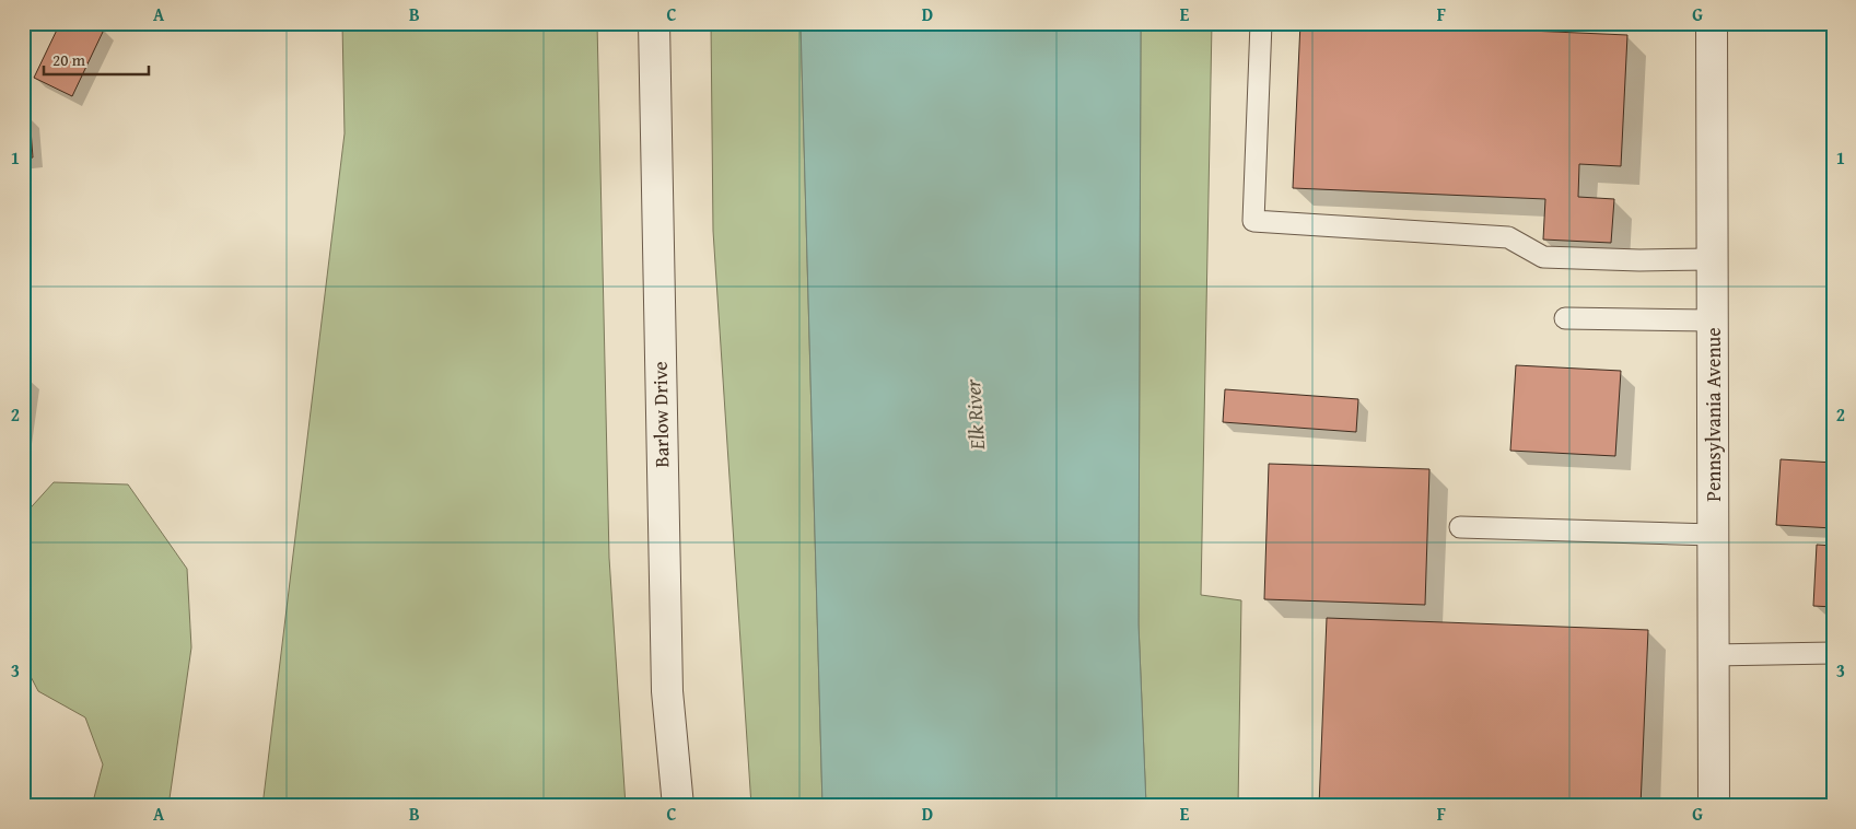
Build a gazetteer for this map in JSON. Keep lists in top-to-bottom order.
{
  "streets": {
    "street": ["Barlow Drive", "Pennsylvania Avenue"]
  },
  "water": ["Elk River"],
  "scale_bar": "20 m",
  "grid": {
    "columns": [
      "A",
      "B",
      "C",
      "D",
      "E",
      "F",
      "G"
    ],
    "rows": ["1", "2", "3"]
  }
}
